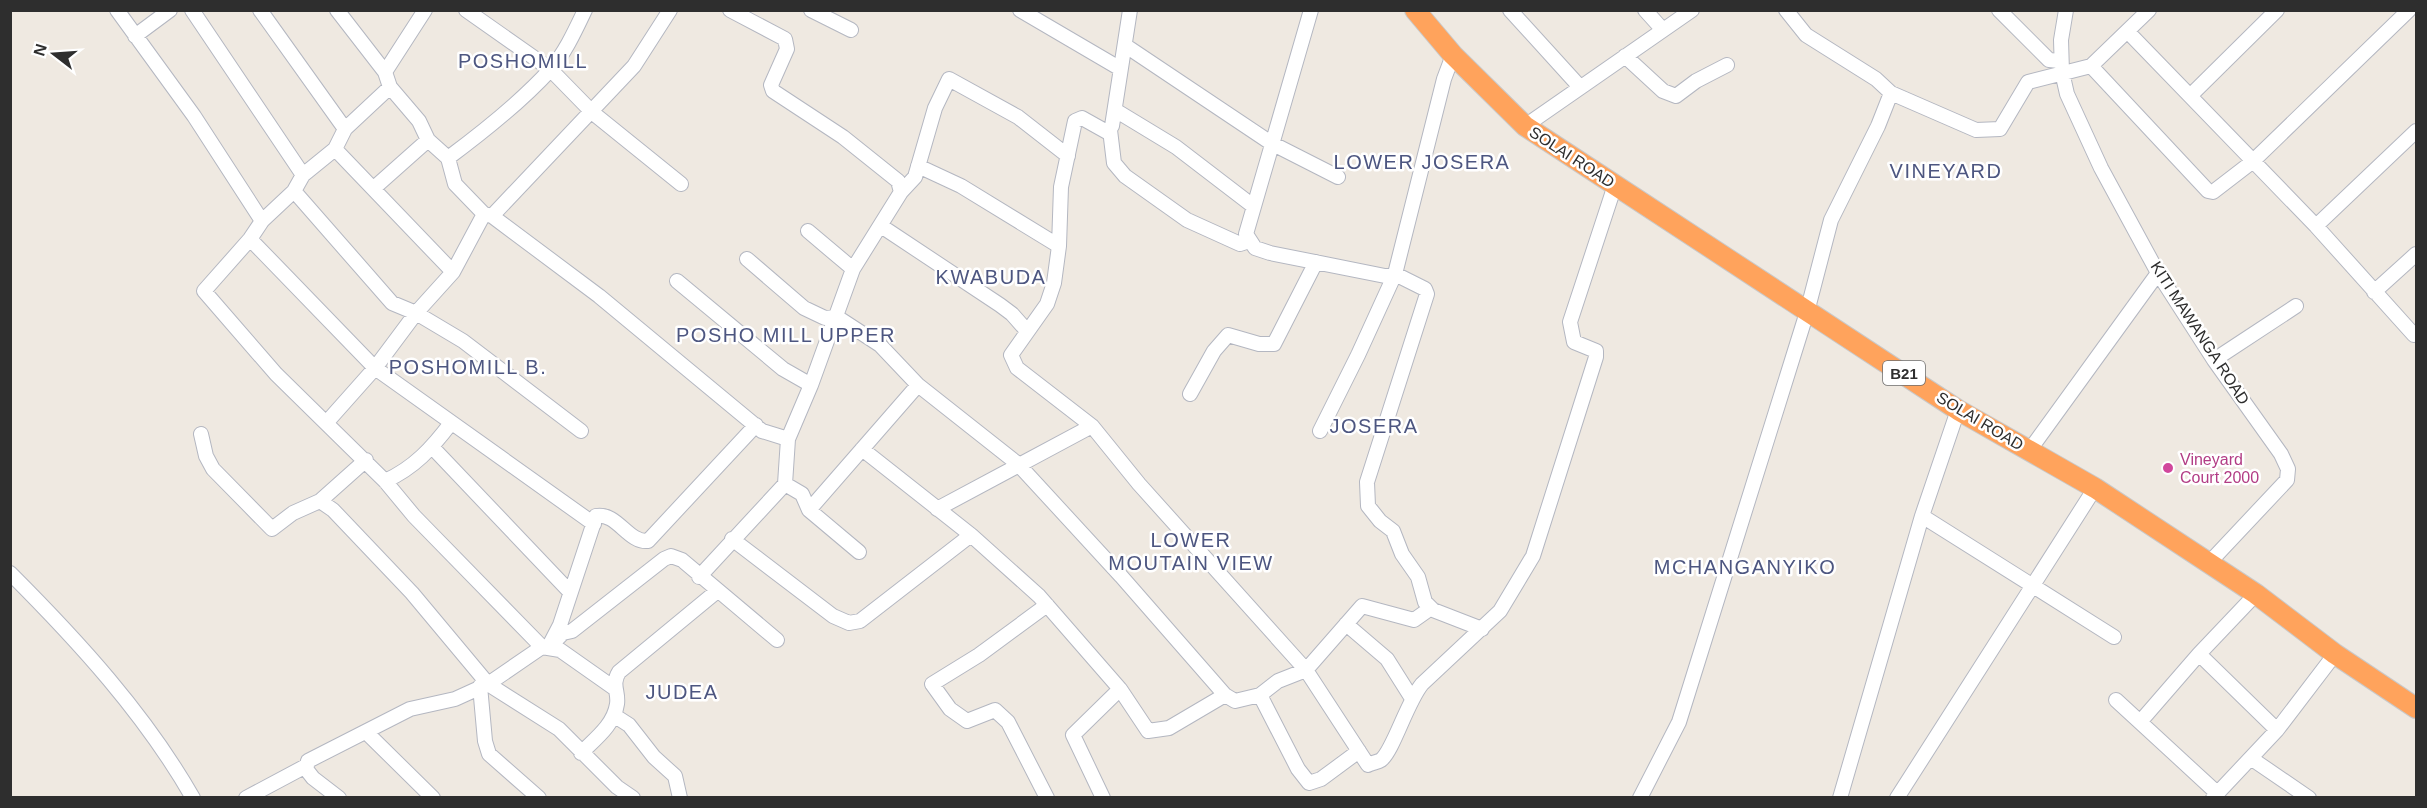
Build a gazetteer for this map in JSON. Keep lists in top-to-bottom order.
{
  "streets": {
    "highway": ["SOLAI ROAD", "B21"],
    "street": ["KITI MAWANGA ROAD"]
  },
  "crossings": [
    ["SOLAI ROAD", "KITI MAWANGA ROAD"]
  ],
  "districts": [
    "POSHOMILL",
    "LOWER JOSERA",
    "VINEYARD",
    "KWABUDA",
    "POSHO MILL UPPER",
    "POSHOMILL B.",
    "JOSERA",
    "LOWER MOUTAIN VIEW",
    "MCHANGANYIKO",
    "JUDEA"
  ],
  "places": ["Vineyard Court 2000"],
  "north": "left"
}
